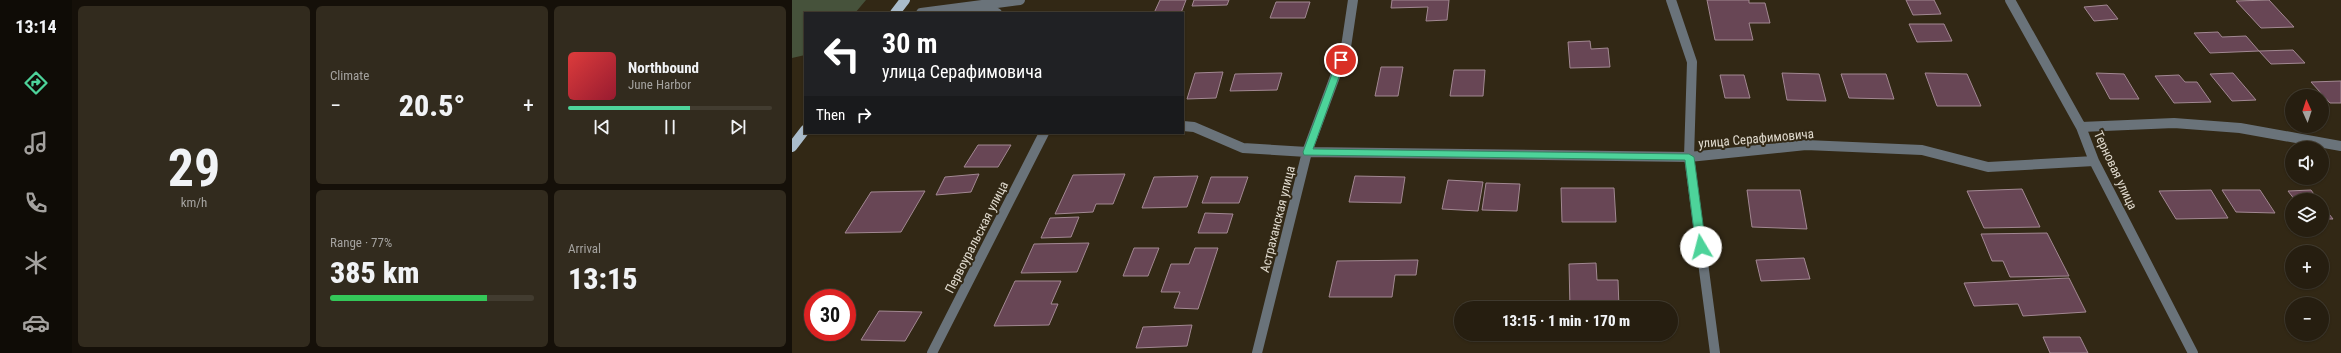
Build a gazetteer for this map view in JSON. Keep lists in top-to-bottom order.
{
  "streets": {
    "street": [
      "улица Серафимовича",
      "Терновая улица",
      "Астраханская улица",
      "Первоуральская улица"
    ]
  },
  "crossings": [
    ["улица Серафимовича", "Терновая улица"],
    ["улица Серафимовича", "Астраханская улица"]
  ],
  "north": "top",
  "page": {
    "tabs": "13:14",
    "tile": [
      ["29", "km/h"],
      "Climate",
      ["Range · 77%", "385 km"],
      ["Arrival", "13:15"]
    ],
    "turn": ["30 m", "улица Серафимовича"],
    "song": ["Northbound", "June Harbor"],
    "heat": ["−", "20.5°", "+"],
    "map_buttons": ["+", "−"],
    "then": "Then",
    "limit": "30",
    "trip": "13:15 · 1 min · 170 m"
  }
}
